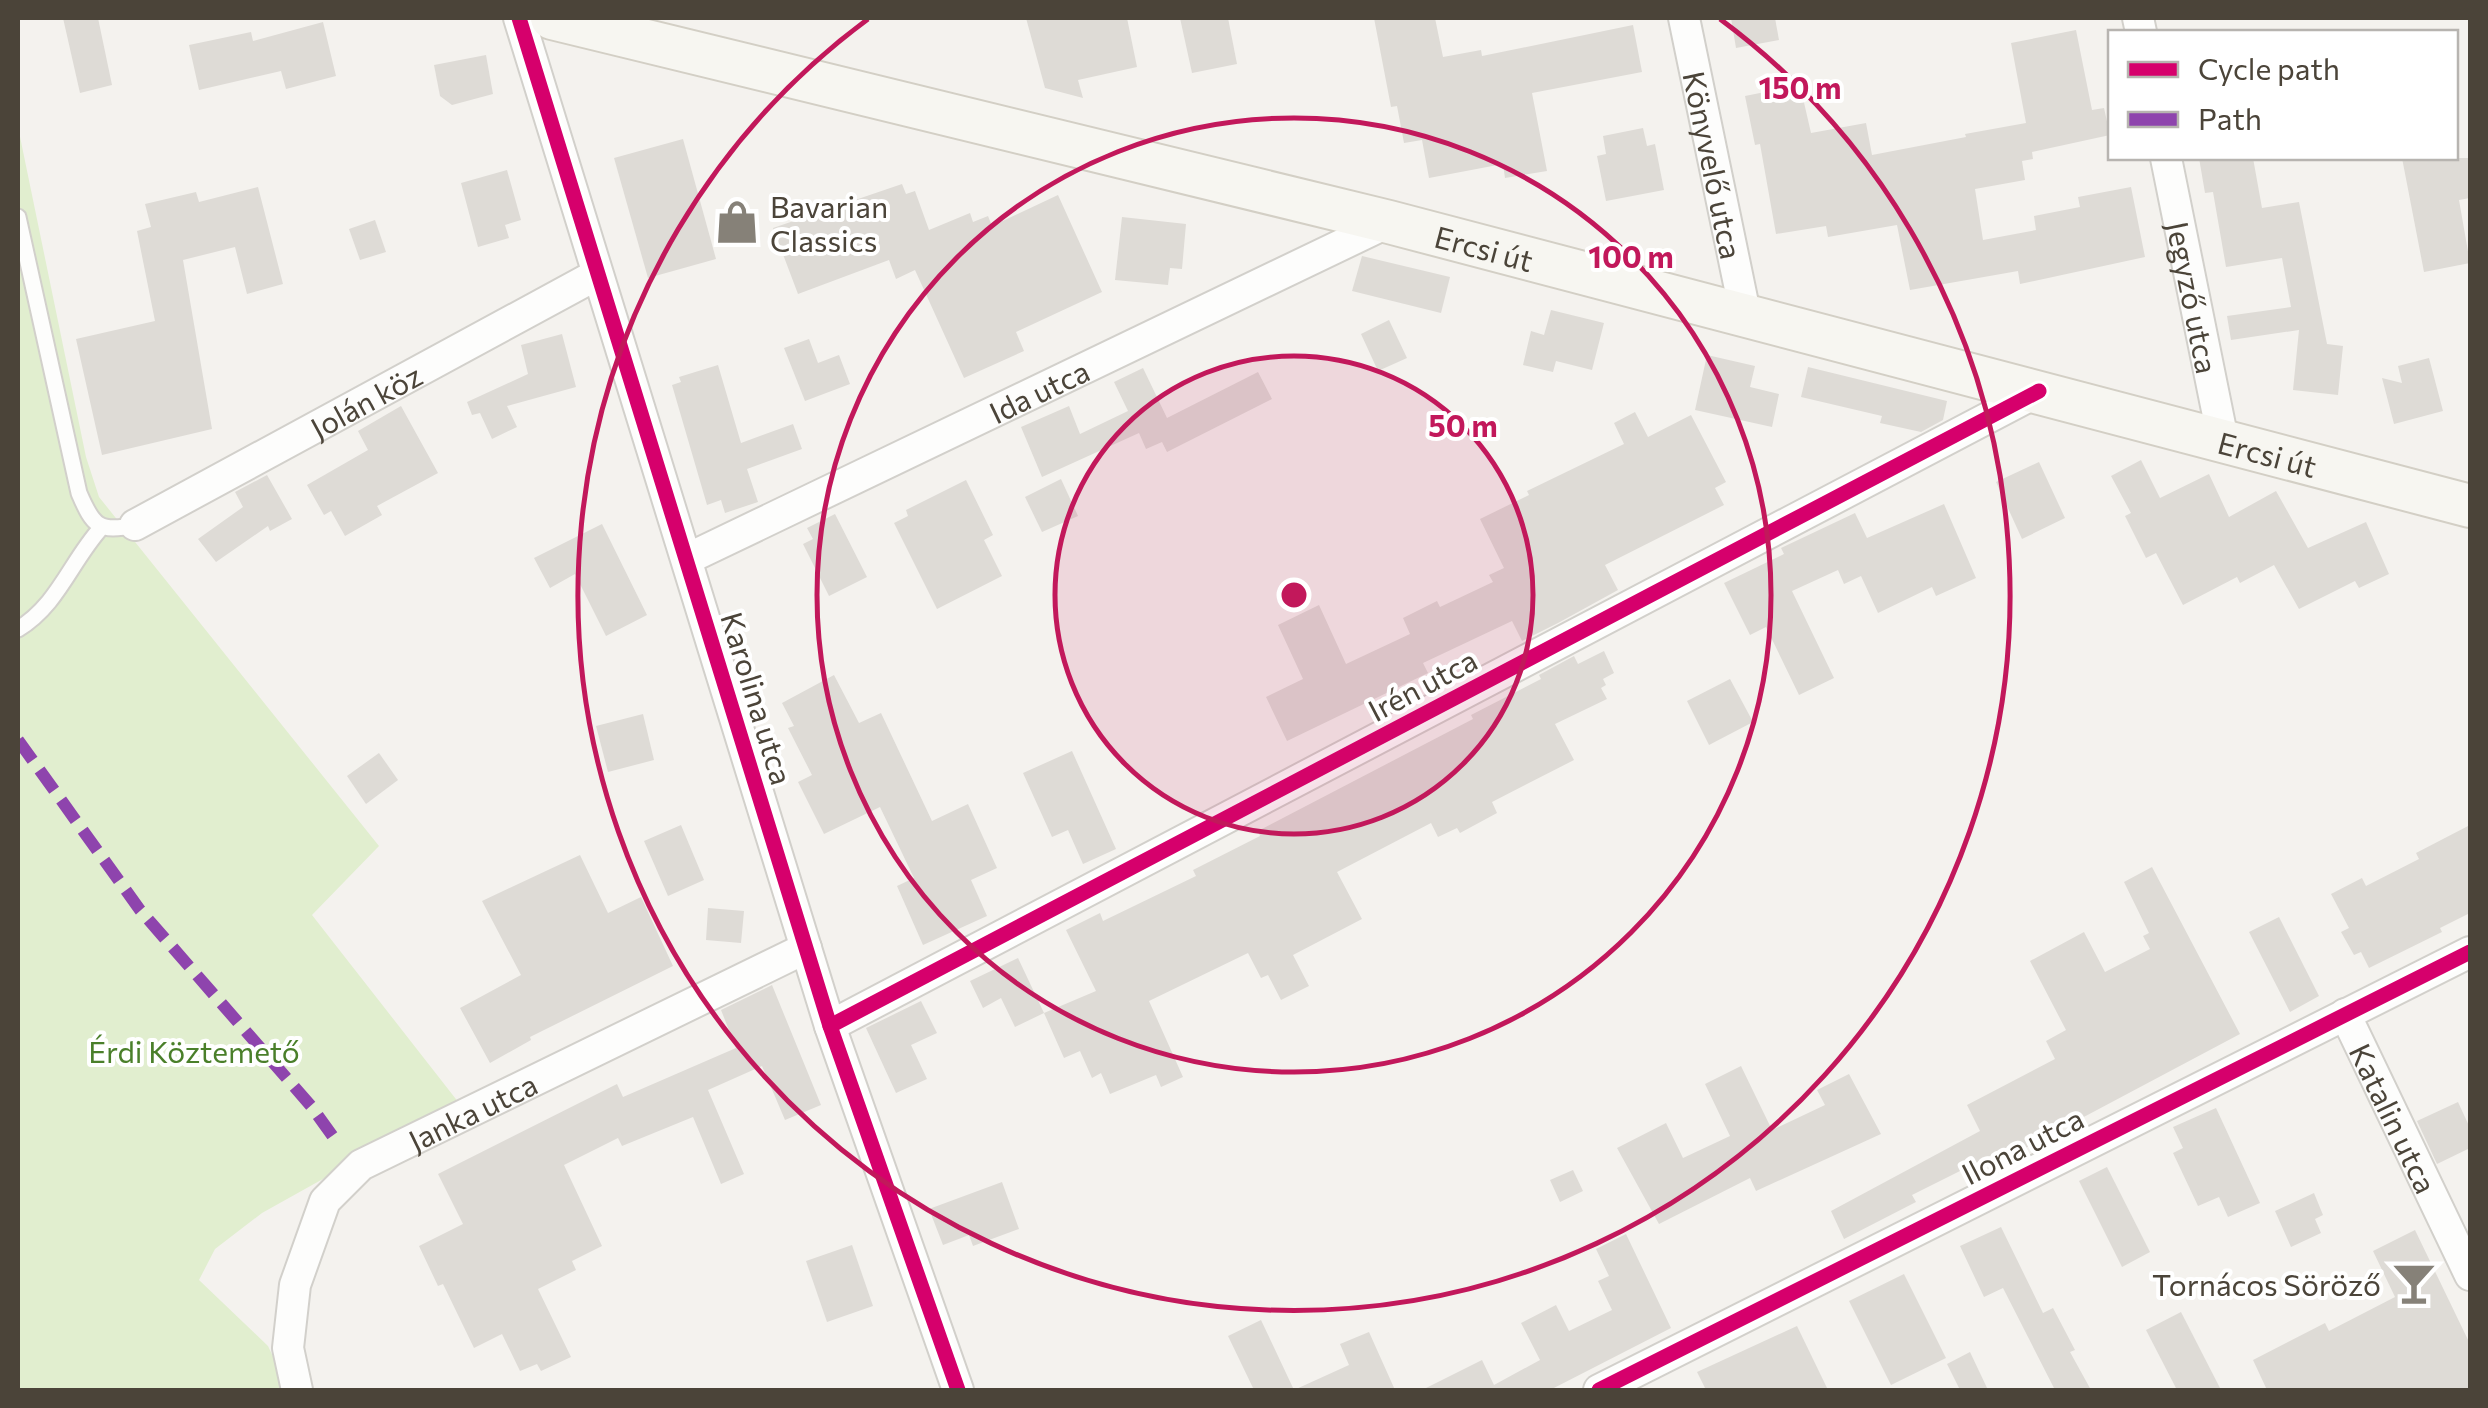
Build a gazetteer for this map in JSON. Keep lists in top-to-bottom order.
{
  "streets": {
    "main road": ["Ercsi út"],
    "street": [
      "Könyvelő utca",
      "Jegyző utca",
      "Ida utca",
      "Jolán köz",
      "Irén utca",
      "Karolina utca",
      "Janka utca",
      "Katalin utca",
      "Ilona utca"
    ]
  },
  "crossings": [
    ["Könyvelő utca", "Ercsi út"],
    ["Ercsi út", "Jegyző utca"],
    ["Ercsi út", "Ida utca"],
    ["Ercsi út", "Irén utca"],
    ["Ida utca", "Karolina utca"],
    ["Jolán köz", "Karolina utca"],
    ["Irén utca", "Karolina utca"],
    ["Karolina utca", "Janka utca"],
    ["Katalin utca", "Ilona utca"]
  ],
  "parks": ["Érdi Köztemető"],
  "places": {
    "shop": ["Bavarian Classics"],
    "bar": ["Tornácos Söröző"]
  },
  "legend": ["Cycle path", "Path"],
  "rings": ["150 m", "100 m", "50 m"]
}
